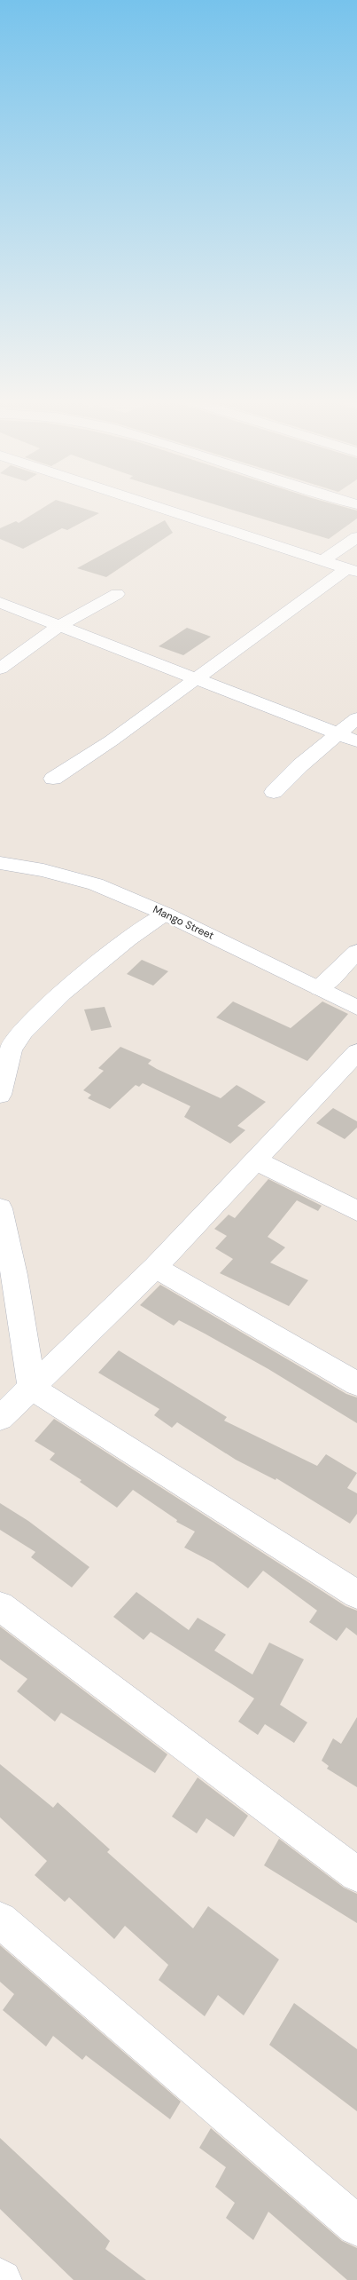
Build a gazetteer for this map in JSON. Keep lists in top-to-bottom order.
{
  "streets": {
    "street": ["Mango Street"]
  }
}
